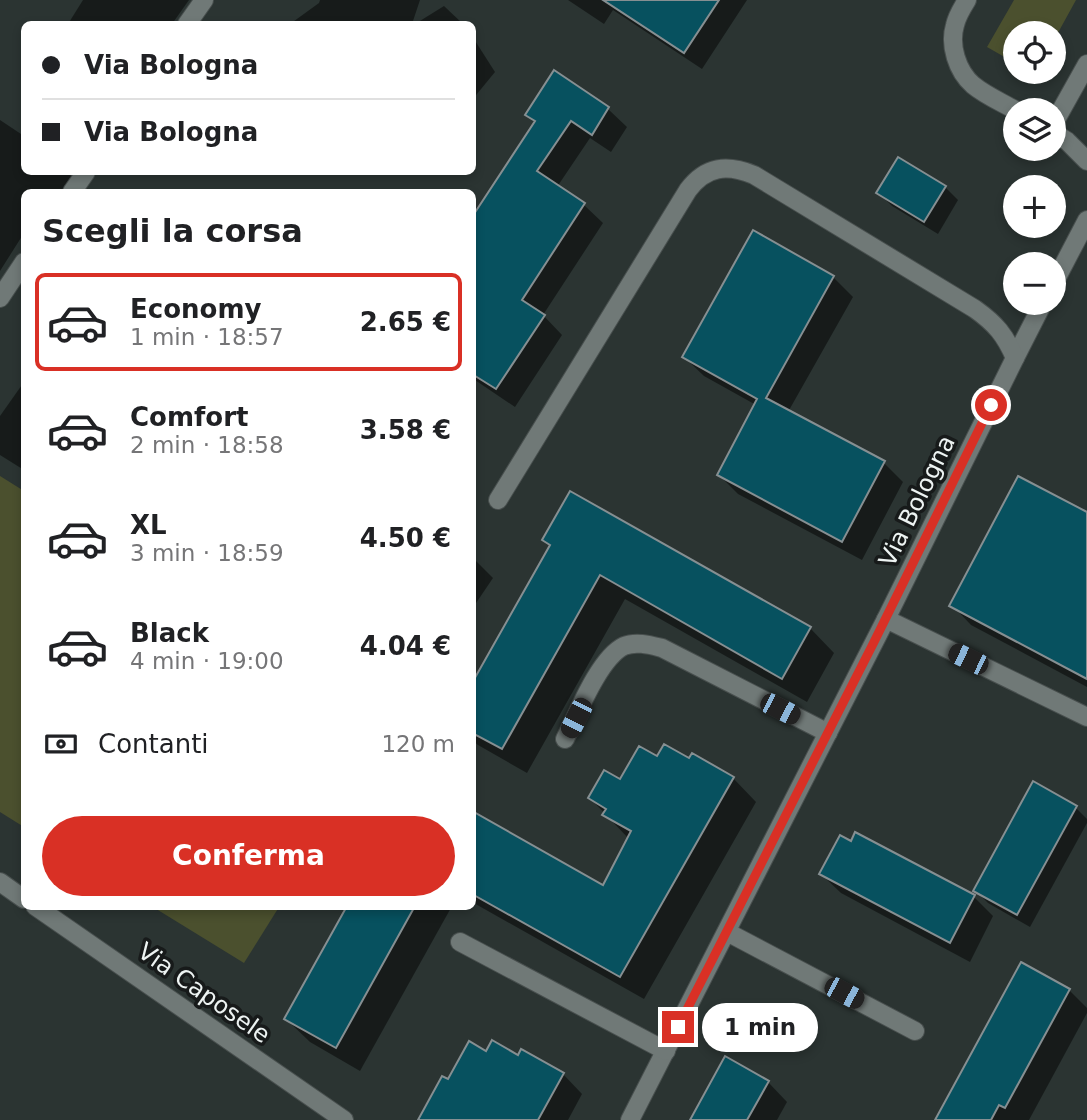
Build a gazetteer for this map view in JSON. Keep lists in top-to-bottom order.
{
  "streets": {
    "street": ["Via Bologna", "Via Caposele"]
  },
  "page": {
    "map_buttons": ["+", "−"],
    "banner": ["Via Bologna", "Via Bologna"],
    "heading": "Scegli la corsa",
    "list": [
      {
        "name": "Economy",
        "note": "1 min · 18:57",
        "value": "2.65 €"
      },
      {
        "name": "Comfort",
        "note": "2 min · 18:58",
        "value": "3.58 €"
      },
      {
        "name": "XL",
        "note": "3 min · 18:59",
        "value": "4.50 €"
      },
      {
        "name": "Black",
        "note": "4 min · 19:00",
        "value": "4.04 €"
      }
    ],
    "pay": ["Contanti", "120 m"],
    "buttons": "Conferma",
    "bubble": "1 min"
  }
}
